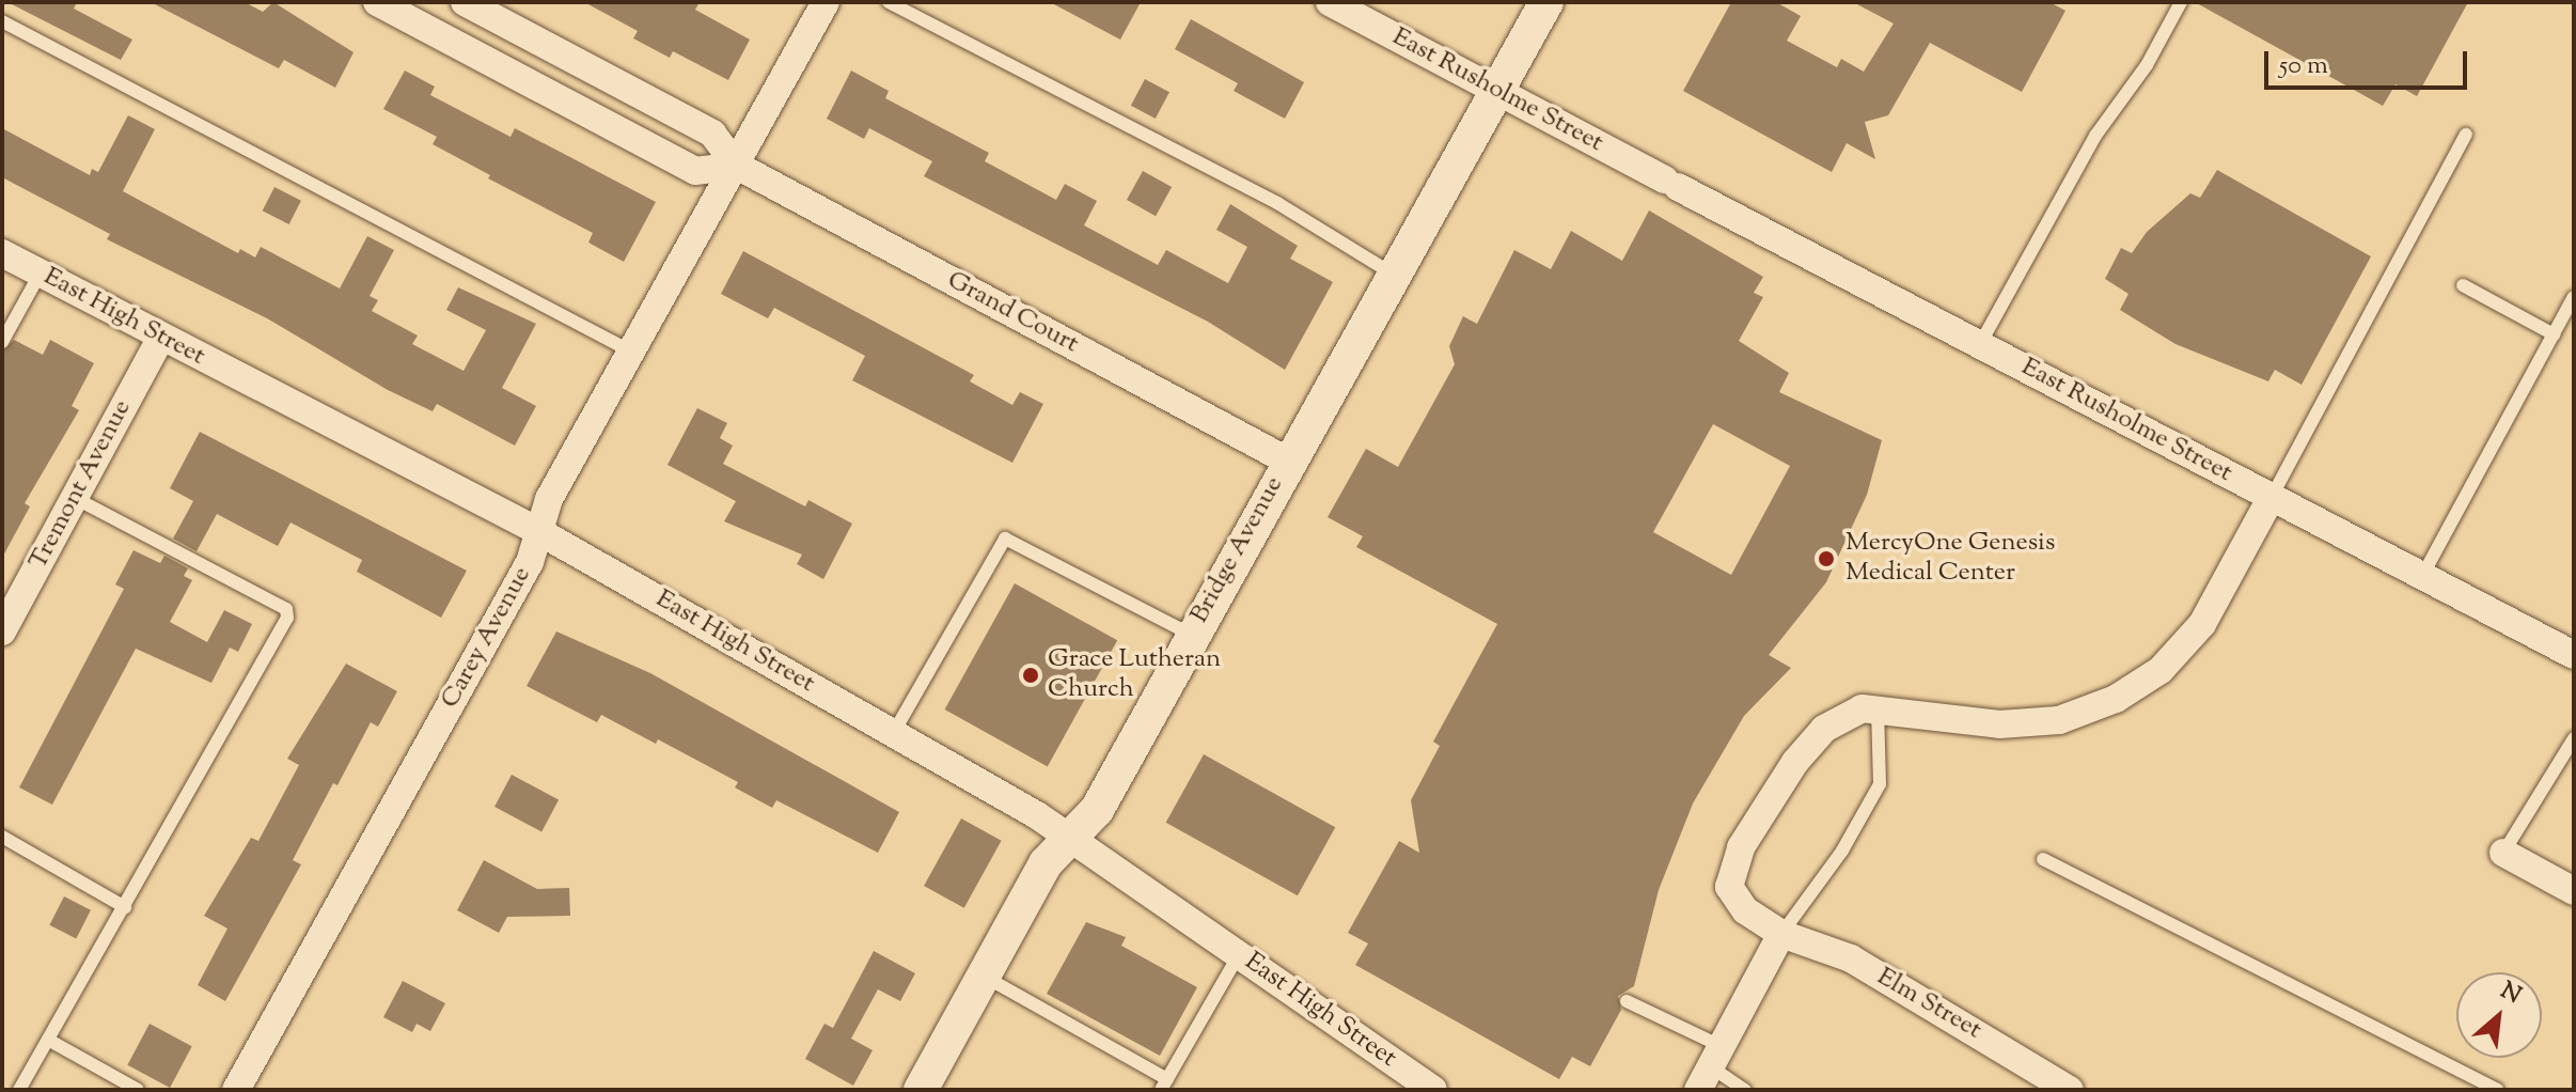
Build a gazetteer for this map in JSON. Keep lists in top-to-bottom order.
{
  "streets": {
    "street": [
      "East Rusholme Street",
      "Grand Court",
      "East High Street",
      "Tremont Avenue",
      "Bridge Avenue",
      "Carey Avenue",
      "Elm Street"
    ]
  },
  "crossings": [
    ["East Rusholme Street", "Bridge Avenue"],
    ["Grand Court", "Bridge Avenue"],
    ["Grand Court", "Carey Avenue"],
    ["East High Street", "Tremont Avenue"],
    ["East High Street", "Bridge Avenue"],
    ["East High Street", "Carey Avenue"]
  ],
  "places": ["MercyOne Genesis Medical Center", "Grace Lutheran Church"],
  "scale_bar": "50 m",
  "north": "top right"
}
